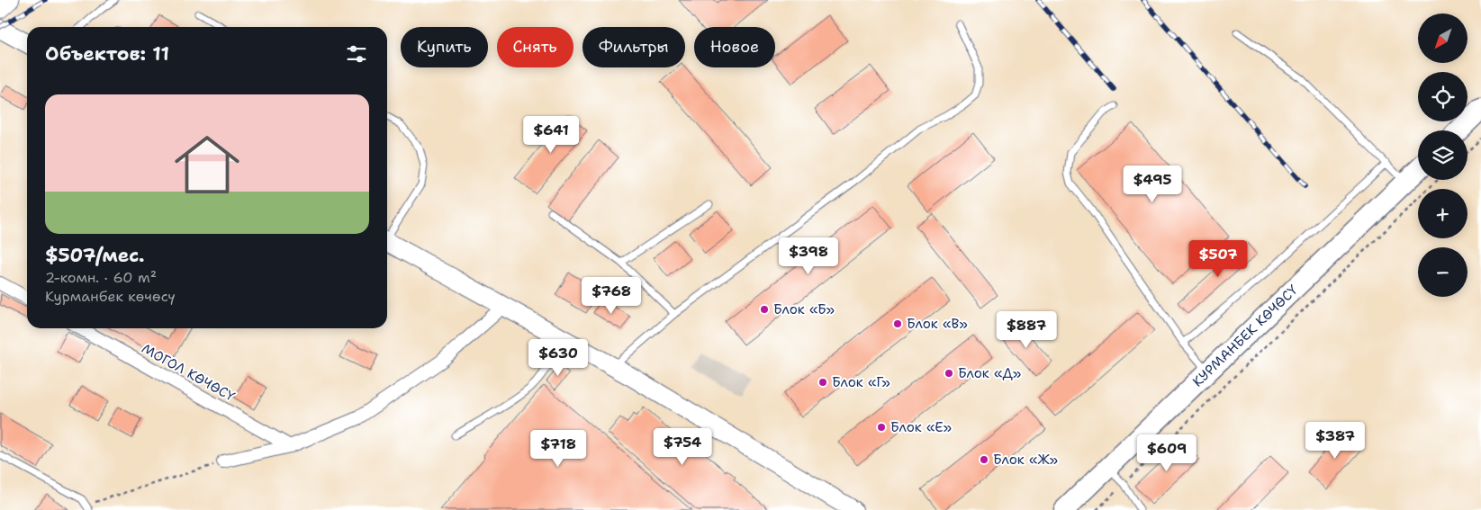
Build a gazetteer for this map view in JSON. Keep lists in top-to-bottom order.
{
  "streets": {
    "main road": ["КУРМАНБЕК КӨЧӨСҮ"],
    "street": ["МОГОЛ КӨЧӨСҮ"]
  },
  "places": [
    "Блок «Б»",
    "Блок «В»",
    "Блок «Д»",
    "Блок «Г»",
    "Блок «Е»",
    "Блок «Ж»"
  ],
  "north": "bottom left",
  "page": {
    "map_buttons": ["+", "−"],
    "chip": [
      "Купить",
      "Снять",
      "Фильтры",
      "Новое"
    ],
    "heading": "Объектов: 11",
    "list": [
      {
        "name": "$507/мес.",
        "note": "2-комн. · 60 m² · Курманбек көчөсү"
      }
    ],
    "price": [
      "$641",
      "$495",
      "$398",
      "$507",
      "$768",
      "$887",
      "$630",
      "$387",
      "$754",
      "$718",
      "$609"
    ]
  }
}
